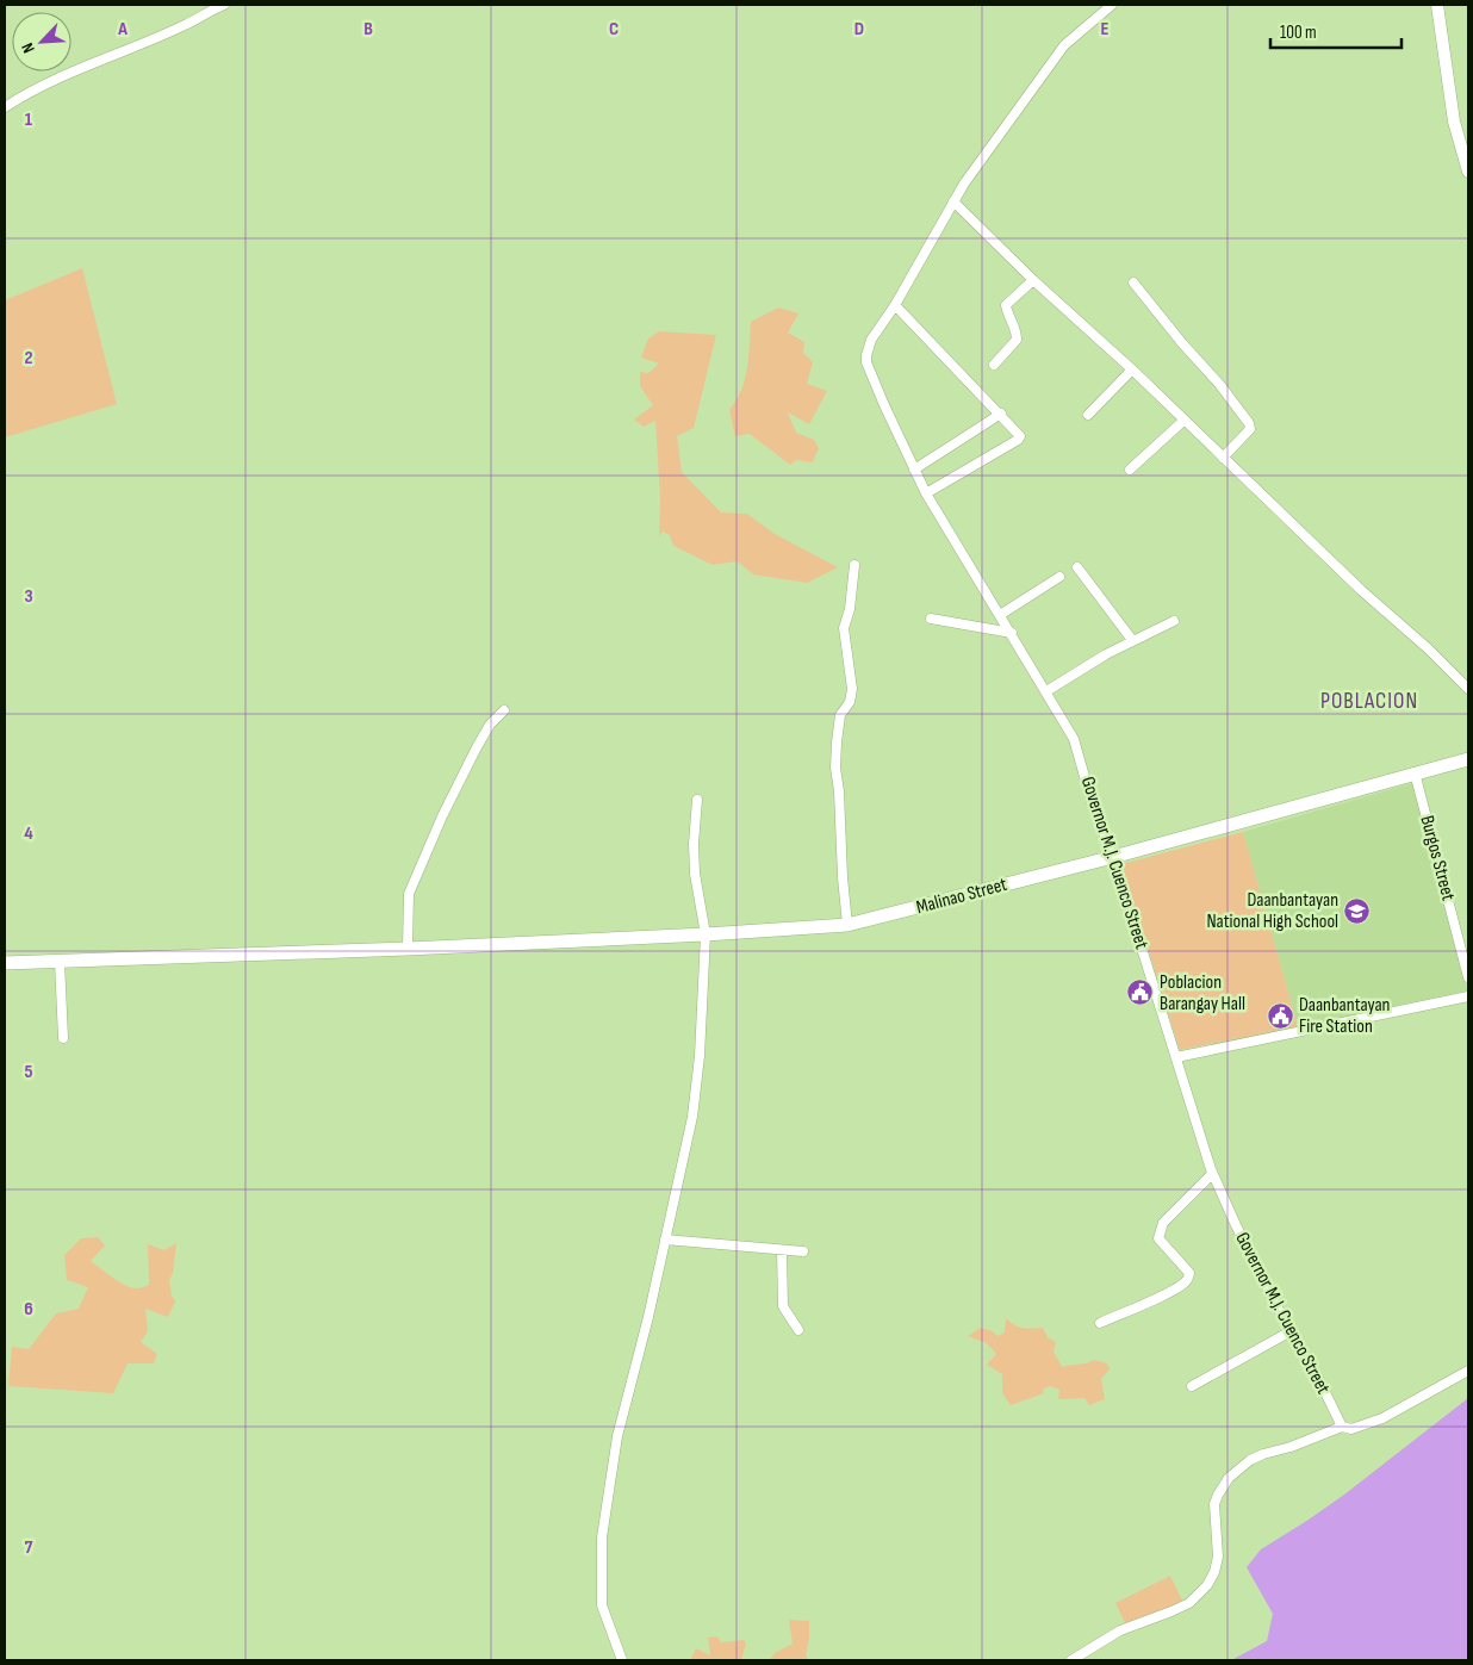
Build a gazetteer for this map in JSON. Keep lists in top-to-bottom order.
{
  "streets": {
    "main road": ["Malinao Street"],
    "street": ["Burgos Street", "Governor M.J. Cuenco Street"]
  },
  "crossings": [
    ["Burgos Street", "Malinao Street"],
    ["Governor M.J. Cuenco Street", "Malinao Street"]
  ],
  "districts": ["POBLACION"],
  "places": {
    "school or university": ["Daanbantayan National High School"],
    "public building": ["Poblacion Barangay Hall", "Daanbantayan Fire Station"]
  },
  "scale_bar": "100 m",
  "north": "bottom left",
  "grid": {
    "columns": [
      "A",
      "B",
      "C",
      "D",
      "E"
    ],
    "rows": [
      "1",
      "2",
      "3",
      "4",
      "5",
      "6",
      "7"
    ]
  }
}
